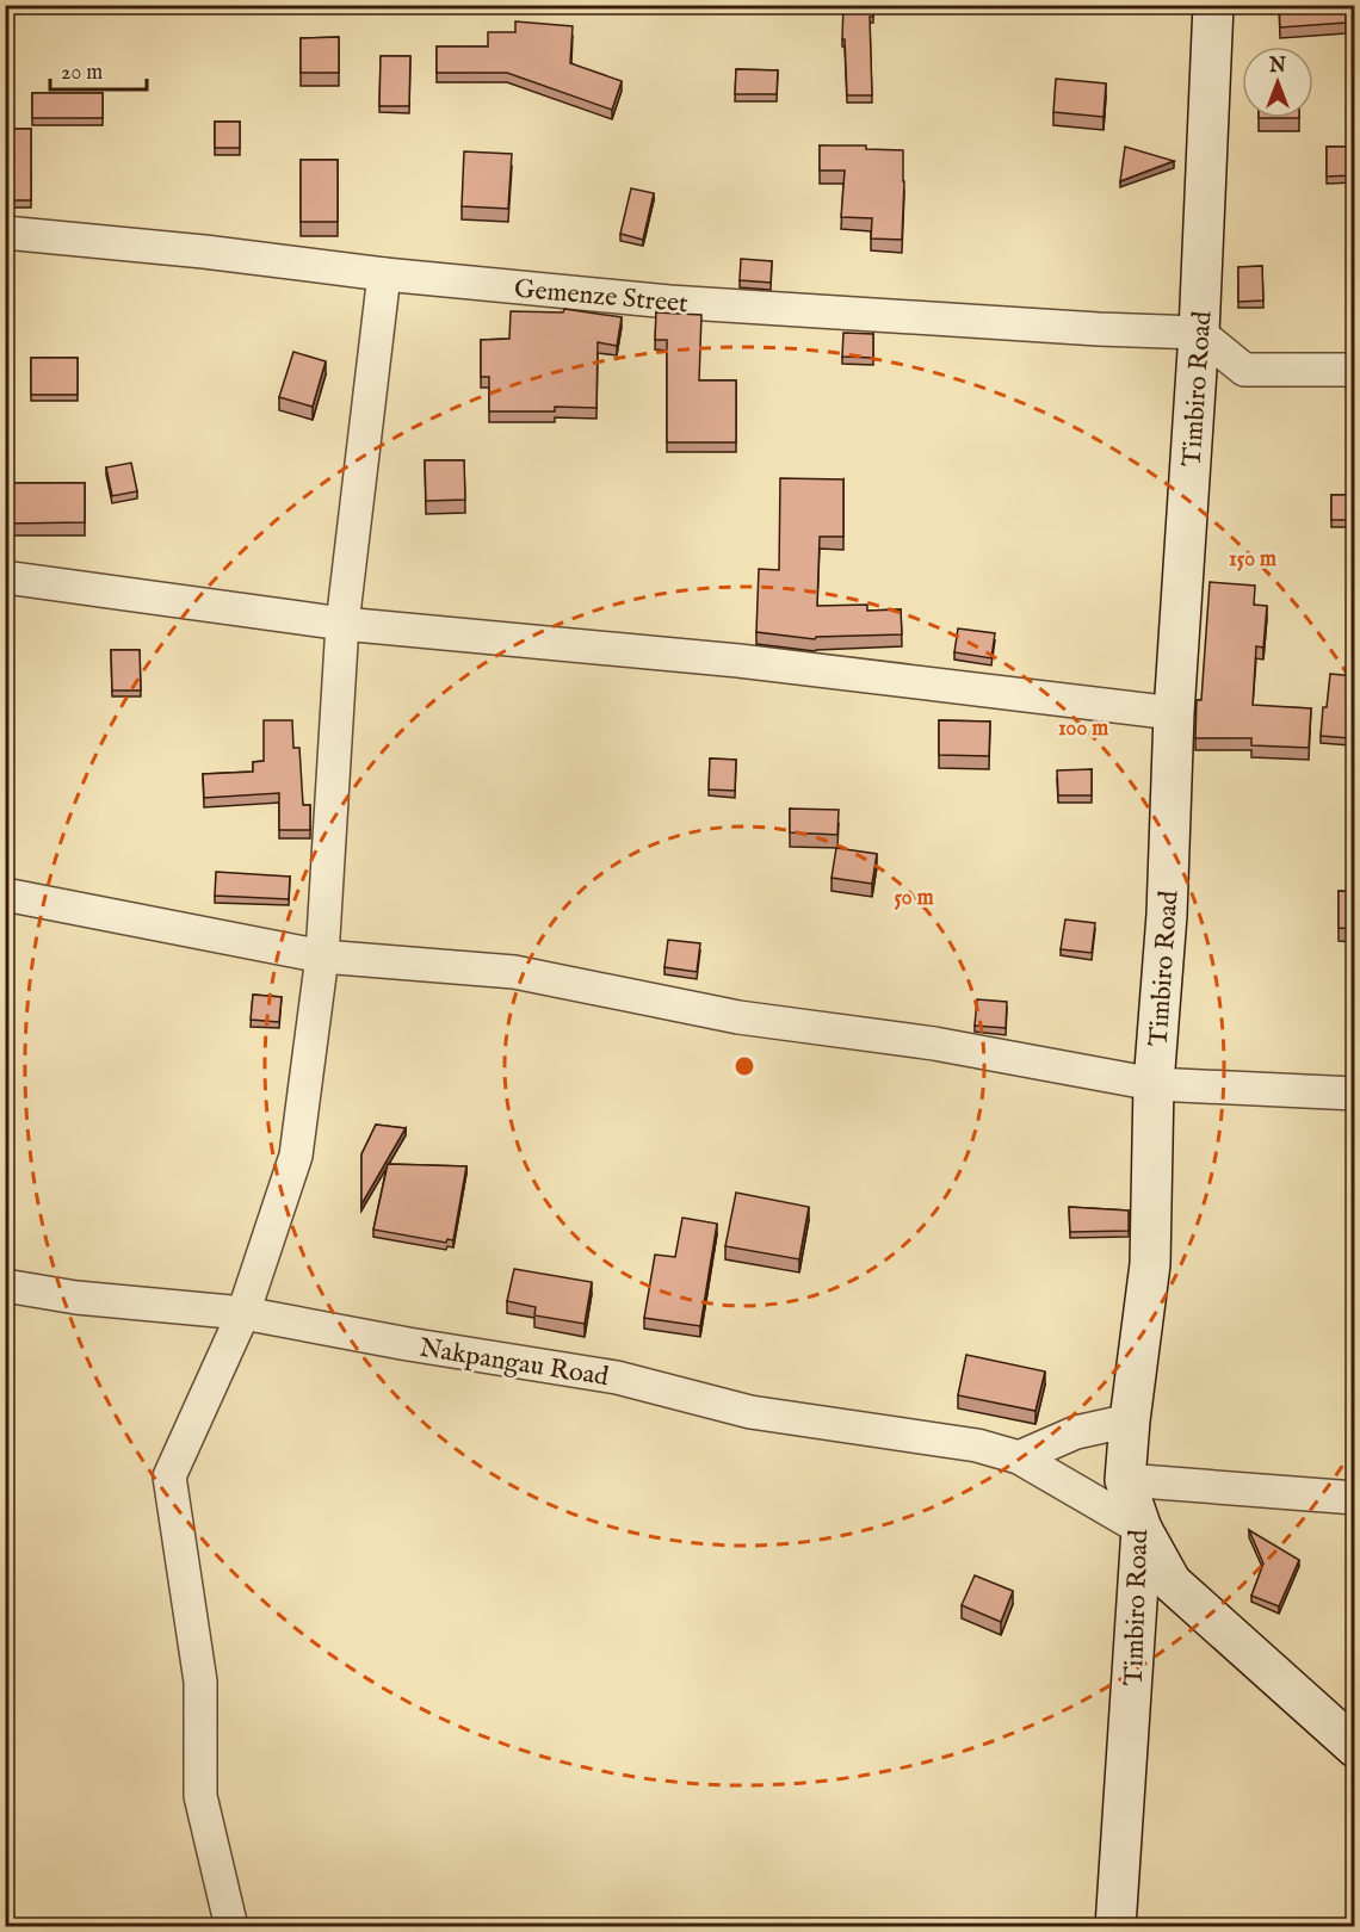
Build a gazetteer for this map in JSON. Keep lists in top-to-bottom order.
{
  "streets": {
    "main road": ["Timbiro Road"],
    "street": ["Gemenze Street", "Nakpangau Road"]
  },
  "crossings": [
    ["Gemenze Street", "Timbiro Road"],
    ["Timbiro Road", "Nakpangau Road"]
  ],
  "scale_bar": "20 m",
  "north": "top",
  "rings": ["150 m", "100 m", "50 m"]
}
